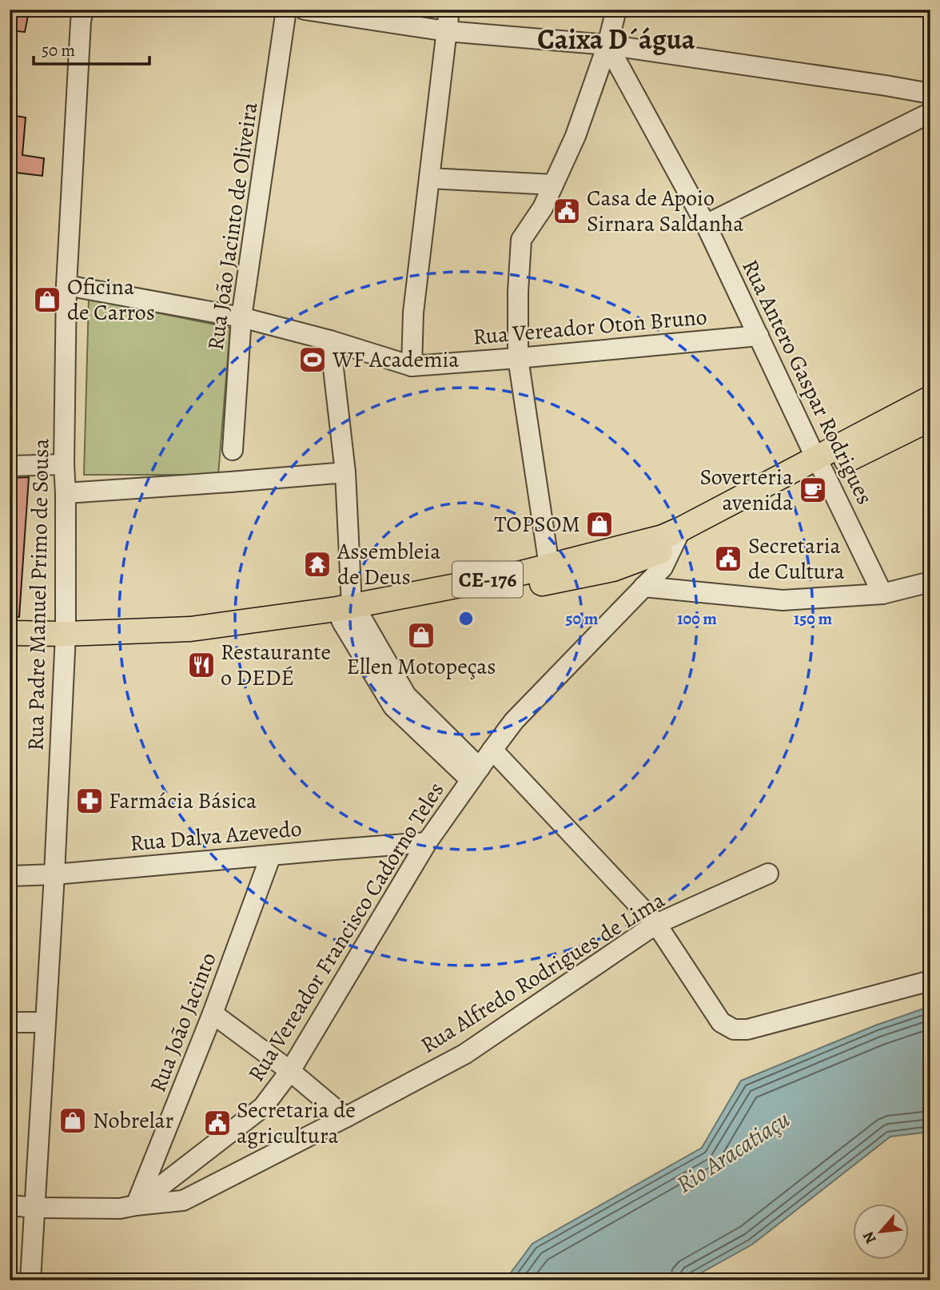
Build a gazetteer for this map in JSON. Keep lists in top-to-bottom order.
{
  "streets": {
    "main road": ["CE-176"],
    "street": [
      "Rua João Jacinto de Oliveira",
      "Rua Vereador Oton Bruno",
      "Rua Antero Gaspar Rodrigues",
      "Rua Padre Manuel Primo de Sousa",
      "Rua Dalva Azevedo",
      "Rua Vereador Francisco Cadorno Teles",
      "Rua Alfredo Rodrigues de Lima",
      "Rua João Jacinto"
    ]
  },
  "crossings": [
    ["Rua João Jacinto de Oliveira", "Rua Vereador Oton Bruno"],
    ["Rua Vereador Oton Bruno", "Rua Antero Gaspar Rodrigues"],
    ["Rua Vereador Oton Bruno", "Rua Padre Manuel Primo de Sousa"],
    ["Rua Antero Gaspar Rodrigues", "CE-176"],
    ["CE-176", "Rua Padre Manuel Primo de Sousa"],
    ["CE-176", "Rua Vereador Francisco Cadorno Teles"],
    ["Rua Padre Manuel Primo de Sousa", "Rua Dalva Azevedo"],
    ["Rua Dalva Azevedo", "Rua Vereador Francisco Cadorno Teles"],
    ["Rua Dalva Azevedo", "Rua João Jacinto"],
    ["Rua Vereador Francisco Cadorno Teles", "Rua Alfredo Rodrigues de Lima"],
    ["Rua Vereador Francisco Cadorno Teles", "Rua João Jacinto"],
    ["Rua Alfredo Rodrigues de Lima", "Rua João Jacinto"]
  ],
  "districts": ["Caixa D´água"],
  "water": ["Rio Aracatiaçu"],
  "places": {
    "public building": ["Casa de Apoio Sirnara Saldanha", "Secretaria de Cultura", "Secretaria de agricultura"],
    "shop": [
      "Oficina de Carros",
      "TOPSOM",
      "Ellen Motopeças",
      "Nobrelar"
    ],
    "sports": ["WF Academia"],
    "cafe": ["Soverteria avenida"],
    "temple": ["Assembleia de Deus"],
    "restaurant": ["Restaurante o DEDÉ"],
    "pharmacy": ["Farmácia Básica"]
  },
  "scale_bar": "50 m",
  "north": "bottom left",
  "rings": ["50 m", "100 m", "150 m"]
}
